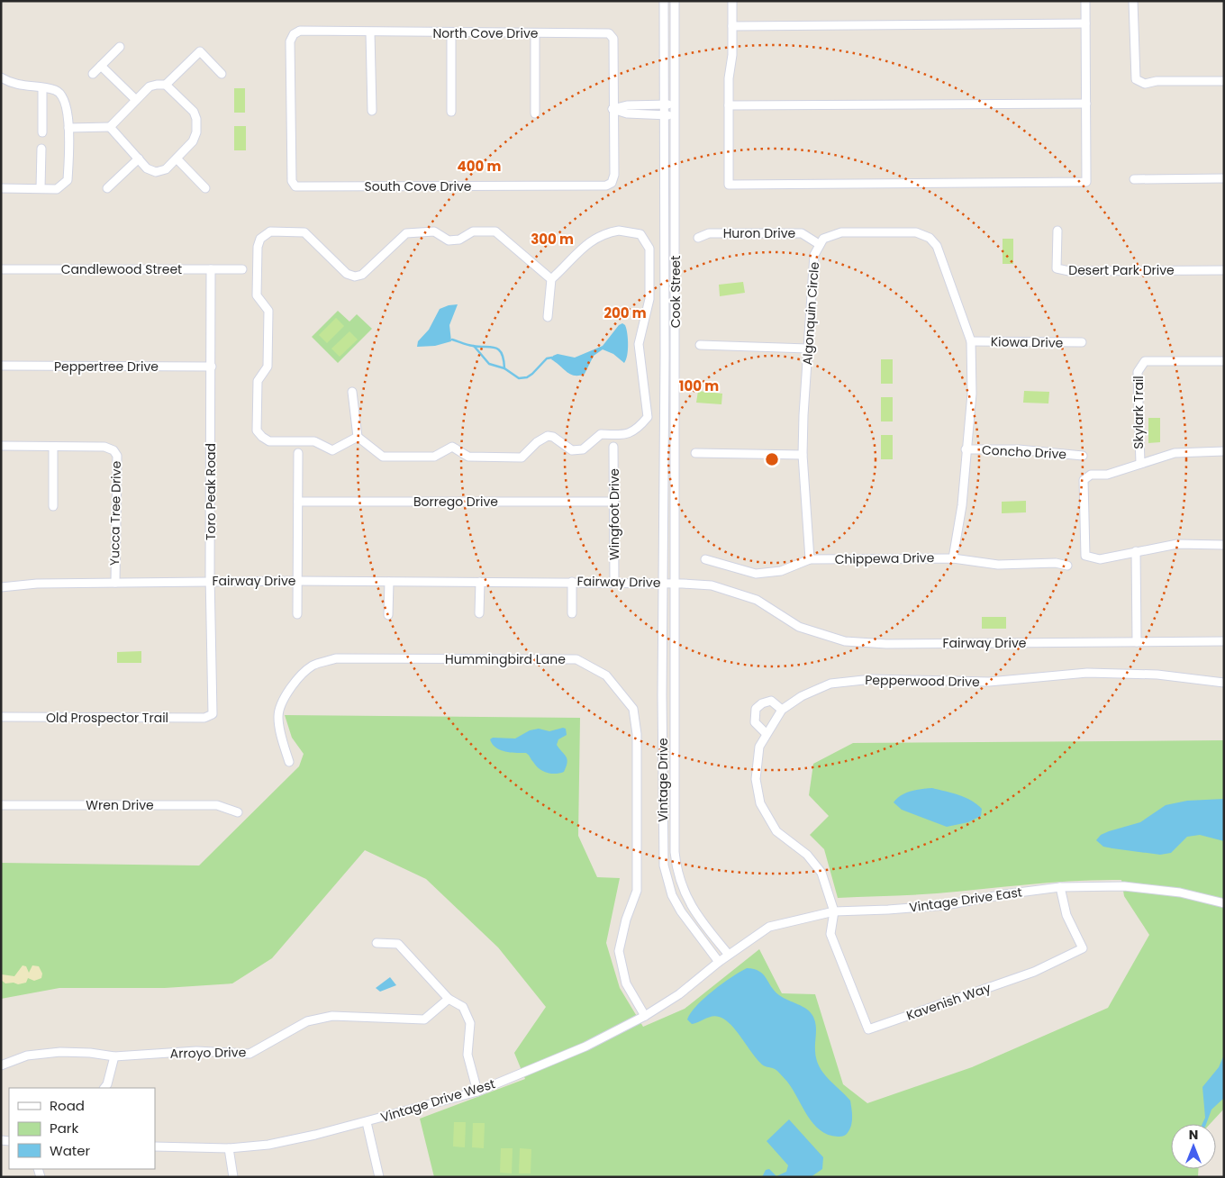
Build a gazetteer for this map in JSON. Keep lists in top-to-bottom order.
{
  "streets": {
    "street": [
      "North Cove Drive",
      "South Cove Drive",
      "Huron Drive",
      "Candlewood Street",
      "Desert Park Drive",
      "Cook Street",
      "Algonquin Circle",
      "Kiowa Drive",
      "Peppertree Drive",
      "Skylark Trail",
      "Concho Drive",
      "Toro Peak Road",
      "Borrego Drive",
      "Yucca Tree Drive",
      "Wingfoot Drive",
      "Chippewa Drive",
      "Fairway Drive",
      "Hummingbird Lane",
      "Pepperwood Drive",
      "Old Prospector Trail",
      "Vintage Drive",
      "Wren Drive",
      "Vintage Drive East",
      "Kavenish Way",
      "Arroyo Drive",
      "Vintage Drive West"
    ]
  },
  "crossings": [
    ["North Cove Drive", "South Cove Drive"],
    ["Huron Drive", "Algonquin Circle"],
    ["Candlewood Street", "Toro Peak Road"],
    ["Cook Street", "Fairway Drive"],
    ["Cook Street", "Vintage Drive"],
    ["Algonquin Circle", "Kiowa Drive"],
    ["Algonquin Circle", "Concho Drive"],
    ["Algonquin Circle", "Chippewa Drive"],
    ["Peppertree Drive", "Toro Peak Road"],
    ["Toro Peak Road", "Fairway Drive"],
    ["Toro Peak Road", "Old Prospector Trail"],
    ["Borrego Drive", "Wingfoot Drive"],
    ["Yucca Tree Drive", "Fairway Drive"],
    ["Wingfoot Drive", "Fairway Drive"],
    ["Fairway Drive", "Vintage Drive"],
    ["Hummingbird Lane", "Vintage Drive West"],
    ["Pepperwood Drive", "Vintage Drive East"],
    ["Pepperwood Drive", "Kavenish Way"],
    ["Vintage Drive", "Vintage Drive East"],
    ["Vintage Drive", "Vintage Drive West"],
    ["Vintage Drive East", "Kavenish Way"],
    ["Vintage Drive East", "Vintage Drive West"]
  ],
  "legend": ["Road", "Park", "Water"],
  "north": "top",
  "rings": [
    "400 m",
    "300 m",
    "200 m",
    "100 m"
  ]
}
